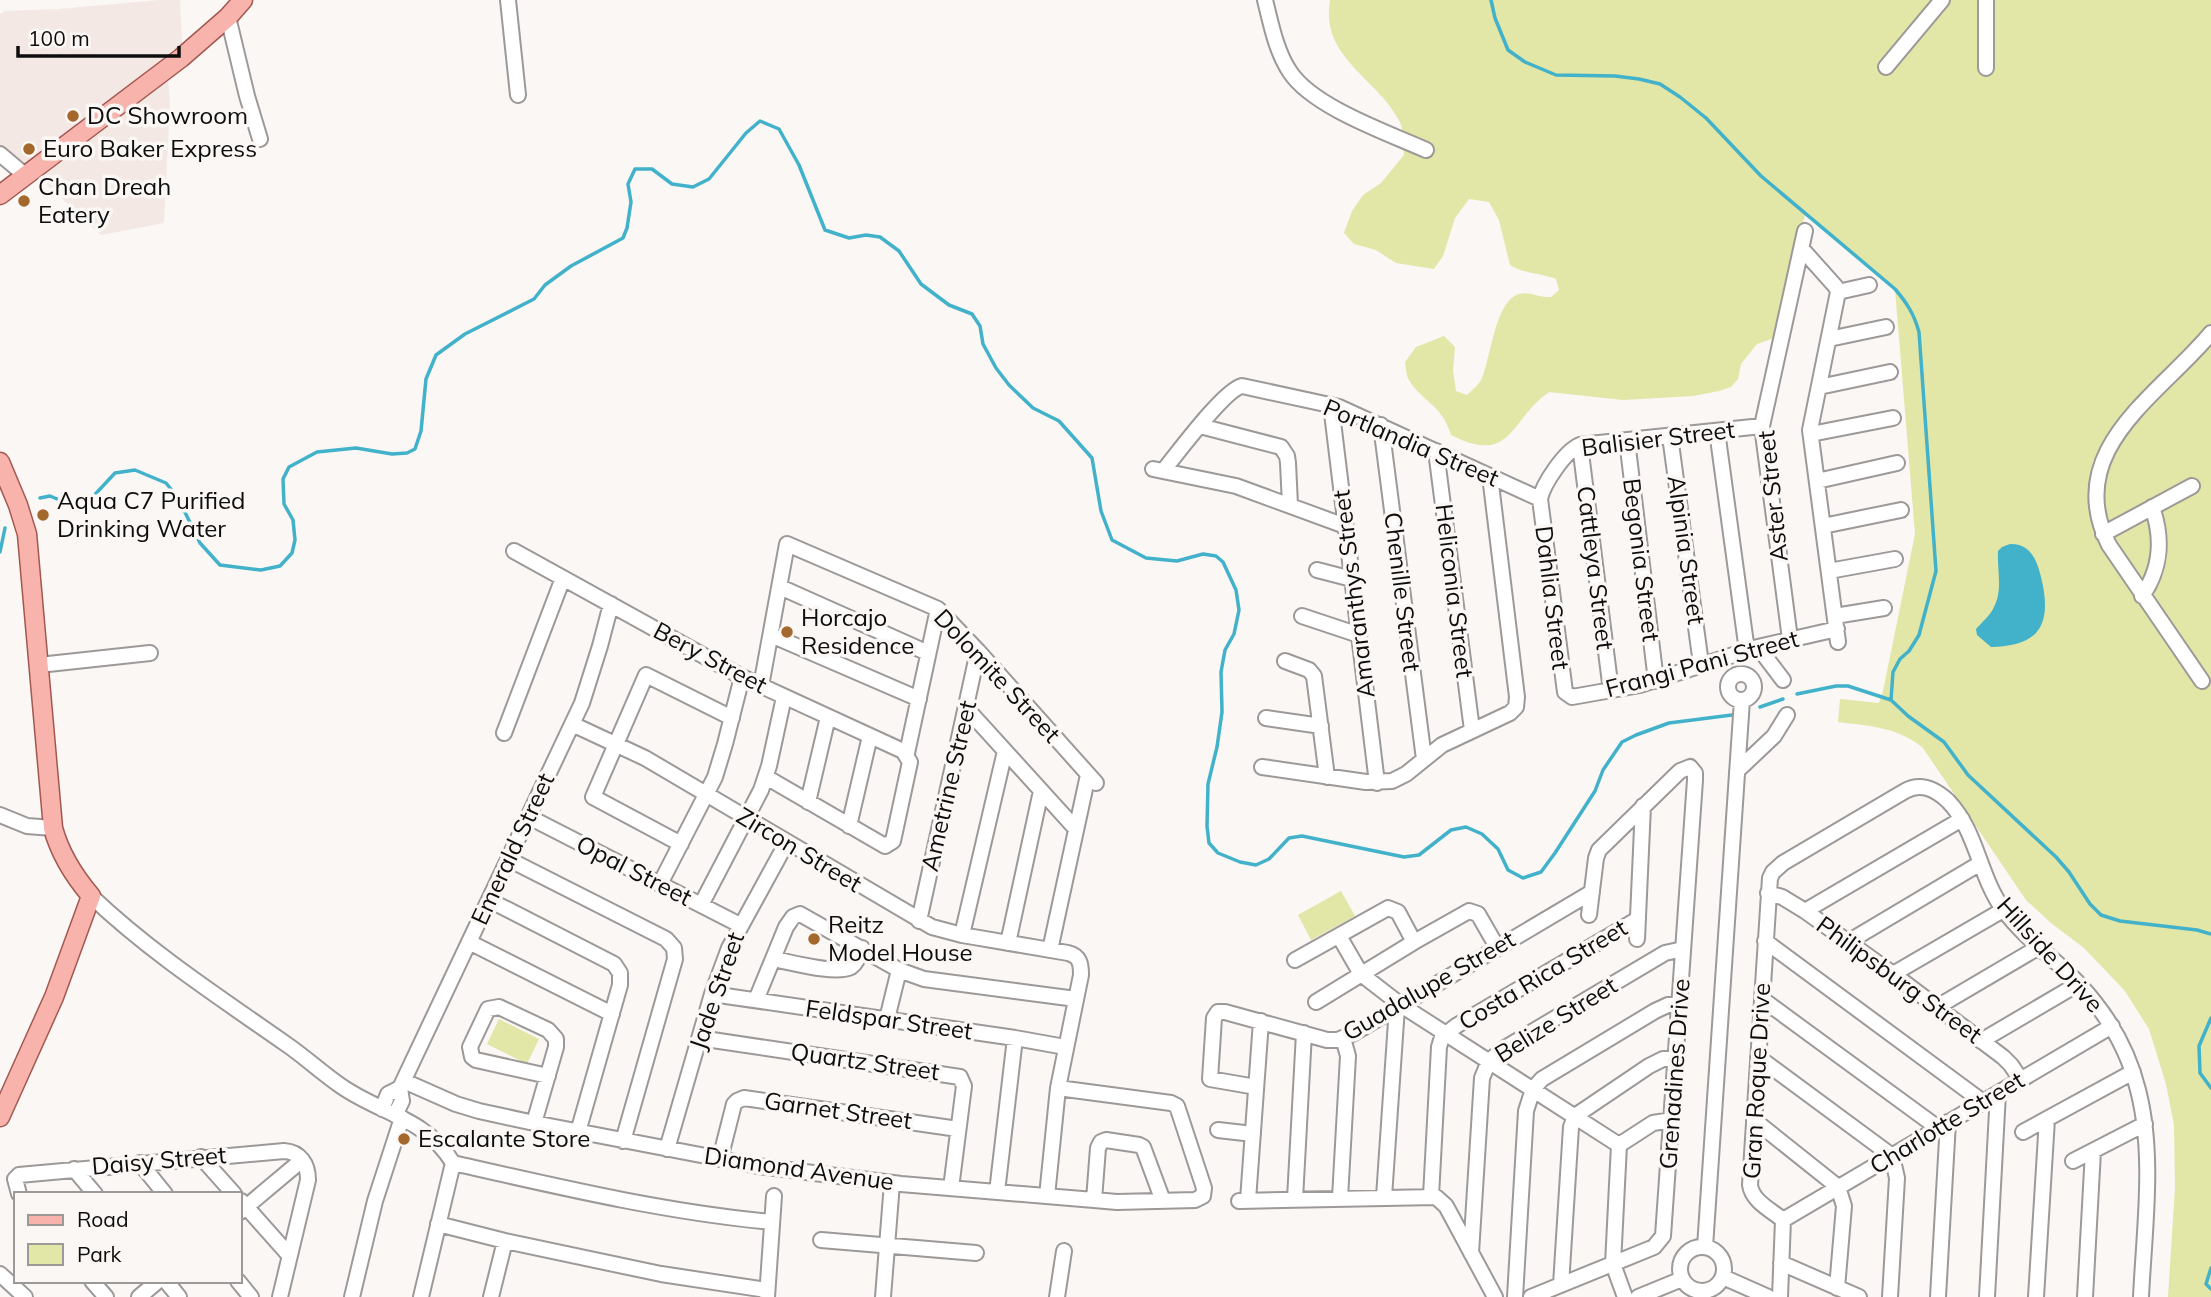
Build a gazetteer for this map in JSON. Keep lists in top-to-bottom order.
{
  "streets": {
    "street": [
      "Balisier Street",
      "Portlandia Street",
      "Aster Street",
      "Alpinia Street",
      "Begonia Street",
      "Cattleya Street",
      "Heliconia Street",
      "Chenille Street",
      "Amaranthys Street",
      "Dahlia Street",
      "Bery Street",
      "Frangi Pani Street",
      "Dolomite Street",
      "Ametrine Street",
      "Emerald Street",
      "Zircon Street",
      "Opal Street",
      "Hillside Drive",
      "Costa Rica Street",
      "Philipsburg Street",
      "Guadalupe Street",
      "Jade Street",
      "Feldspar Street",
      "Belize Street",
      "Quartz Street",
      "Grenadines Drive",
      "Gran Roque Drive",
      "Garnet Street",
      "Charlotte Street",
      "Daisy Street",
      "Diamond Avenue"
    ]
  },
  "crossings": [
    ["Balisier Street", "Portlandia Street"],
    ["Balisier Street", "Aster Street"],
    ["Balisier Street", "Alpinia Street"],
    ["Balisier Street", "Begonia Street"],
    ["Balisier Street", "Cattleya Street"],
    ["Balisier Street", "Dahlia Street"],
    ["Portlandia Street", "Heliconia Street"],
    ["Portlandia Street", "Chenille Street"],
    ["Portlandia Street", "Amaranthys Street"],
    ["Portlandia Street", "Dahlia Street"],
    ["Aster Street", "Frangi Pani Street"],
    ["Alpinia Street", "Frangi Pani Street"],
    ["Begonia Street", "Frangi Pani Street"],
    ["Cattleya Street", "Frangi Pani Street"],
    ["Dahlia Street", "Frangi Pani Street"],
    ["Bery Street", "Dolomite Street"],
    ["Bery Street", "Emerald Street"],
    ["Dolomite Street", "Ametrine Street"],
    ["Ametrine Street", "Zircon Street"],
    ["Emerald Street", "Zircon Street"],
    ["Emerald Street", "Opal Street"],
    ["Emerald Street", "Diamond Avenue"],
    ["Zircon Street", "Jade Street"],
    ["Opal Street", "Jade Street"],
    ["Hillside Drive", "Philipsburg Street"],
    ["Hillside Drive", "Gran Roque Drive"],
    ["Hillside Drive", "Charlotte Street"],
    ["Costa Rica Street", "Grenadines Drive"],
    ["Philipsburg Street", "Gran Roque Drive"],
    ["Philipsburg Street", "Charlotte Street"],
    ["Jade Street", "Feldspar Street"],
    ["Jade Street", "Quartz Street"],
    ["Jade Street", "Diamond Avenue"],
    ["Belize Street", "Grenadines Drive"],
    ["Quartz Street", "Garnet Street"],
    ["Quartz Street", "Diamond Avenue"],
    ["Gran Roque Drive", "Charlotte Street"],
    ["Garnet Street", "Diamond Avenue"]
  ],
  "places": [
    "DC Showroom",
    "Euro Baker Express",
    "Chan Dreah Eatery",
    "Aqua C7 Purified Drinking Water",
    "Horcajo Residence",
    "Reitz Model House",
    "Escalante Store"
  ],
  "legend": ["Road", "Park"],
  "scale_bar": "100 m"
}
